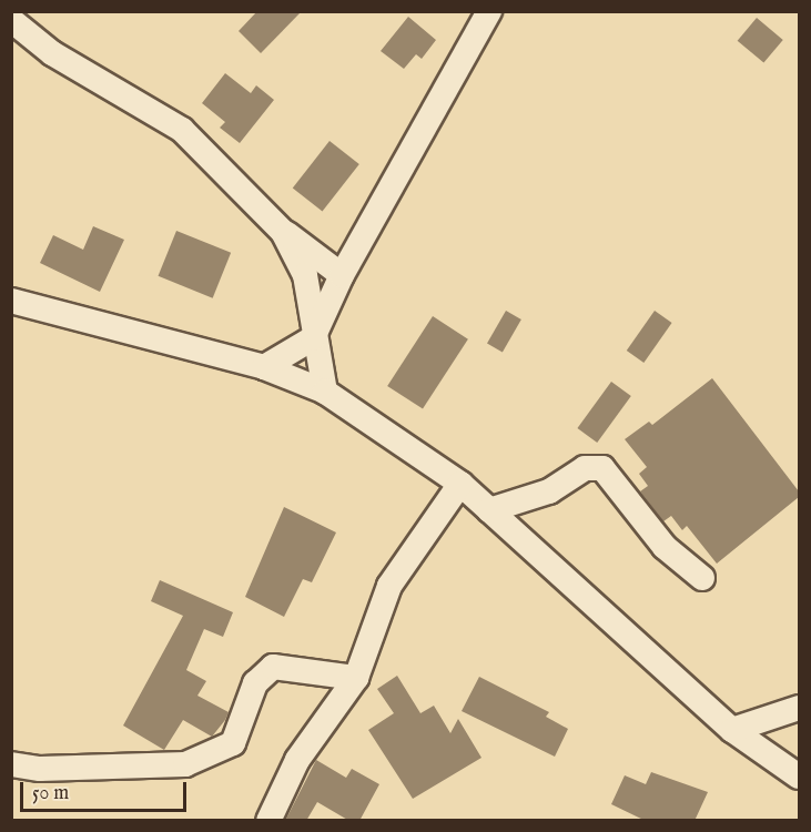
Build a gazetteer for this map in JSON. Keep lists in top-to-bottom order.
{
  "scale_bar": "50 m"
}
